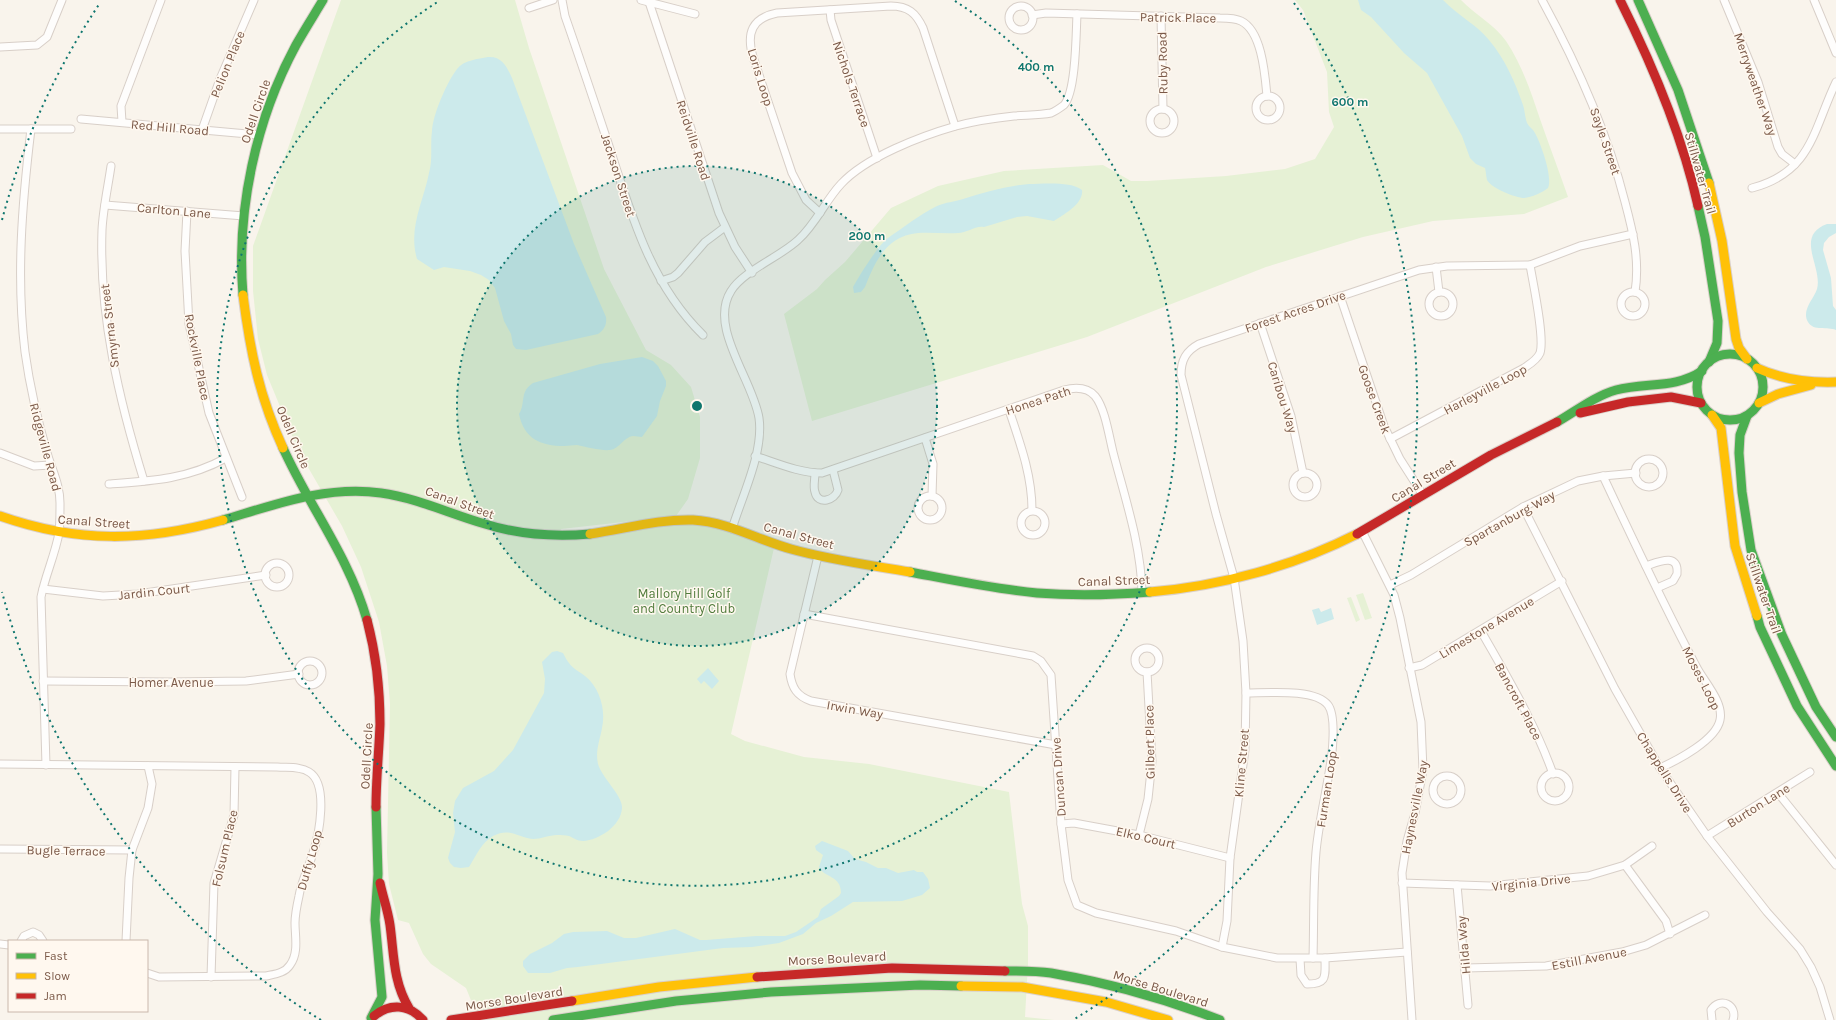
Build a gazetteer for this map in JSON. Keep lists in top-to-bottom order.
{
  "streets": {
    "street": [
      "Patrick Place",
      "Ruby Road",
      "Pelion Place",
      "Loris Loop",
      "Nichols Terrace",
      "Merryweather Way",
      "Odell Circle",
      "Red Hill Road",
      "Reidville Road",
      "Sayle Street",
      "Stillwater Trail",
      "Jackson Street",
      "Carlton Lane",
      "Forest Acres Drive",
      "Smyrna Street",
      "Rockville Place",
      "Harleyville Loop",
      "Caribou Way",
      "Goose Creek",
      "Honea Path",
      "Ridgeville Road",
      "Canal Street",
      "Spartanburg Way",
      "Jardin Court",
      "Limestone Avenue",
      "Moses Loop",
      "Homer Avenue",
      "Bancroft Place",
      "Irwin Way",
      "Gilbert Place",
      "Kline Street",
      "Chappells Drive",
      "Duncan Drive",
      "Furman Loop",
      "Burton Lane",
      "Haynesville Way",
      "Elko Court",
      "Folsum Place",
      "Bugle Terrace",
      "Duffy Loop",
      "Virginia Drive",
      "Hilda Way",
      "Morse Boulevard",
      "Estill Avenue"
    ]
  },
  "crossings": [
    ["Patrick Place", "Ruby Road"],
    ["Pelion Place", "Red Hill Road"],
    ["Loris Loop", "Nichols Terrace"],
    ["Odell Circle", "Red Hill Road"],
    ["Odell Circle", "Carlton Lane"],
    ["Odell Circle", "Canal Street"],
    ["Sayle Street", "Forest Acres Drive"],
    ["Stillwater Trail", "Canal Street"],
    ["Carlton Lane", "Smyrna Street"],
    ["Carlton Lane", "Rockville Place"],
    ["Forest Acres Drive", "Harleyville Loop"],
    ["Forest Acres Drive", "Caribou Way"],
    ["Forest Acres Drive", "Goose Creek"],
    ["Forest Acres Drive", "Canal Street"],
    ["Forest Acres Drive", "Kline Street"],
    ["Harleyville Loop", "Goose Creek"],
    ["Goose Creek", "Canal Street"],
    ["Honea Path", "Canal Street"],
    ["Ridgeville Road", "Canal Street"],
    ["Ridgeville Road", "Jardin Court"],
    ["Ridgeville Road", "Homer Avenue"],
    ["Ridgeville Road", "Duffy Loop"],
    ["Canal Street", "Irwin Way"],
    ["Canal Street", "Kline Street"],
    ["Canal Street", "Haynesville Way"],
    ["Spartanburg Way", "Moses Loop"],
    ["Spartanburg Way", "Chappells Drive"],
    ["Spartanburg Way", "Haynesville Way"],
    ["Limestone Avenue", "Bancroft Place"],
    ["Limestone Avenue", "Chappells Drive"],
    ["Limestone Avenue", "Haynesville Way"],
    ["Moses Loop", "Chappells Drive"],
    ["Irwin Way", "Duncan Drive"],
    ["Gilbert Place", "Elko Court"],
    ["Kline Street", "Duncan Drive"],
    ["Kline Street", "Furman Loop"],
    ["Kline Street", "Elko Court"],
    ["Chappells Drive", "Burton Lane"],
    ["Duncan Drive", "Furman Loop"],
    ["Duncan Drive", "Haynesville Way"],
    ["Duncan Drive", "Elko Court"],
    ["Haynesville Way", "Virginia Drive"],
    ["Folsum Place", "Duffy Loop"],
    ["Virginia Drive", "Hilda Way"],
    ["Hilda Way", "Estill Avenue"]
  ],
  "parks": ["Mallory Hill Golf and Country Club"],
  "legend": ["Fast", "Slow", "Jam"],
  "rings": ["400 m", "600 m", "200 m"]
}
